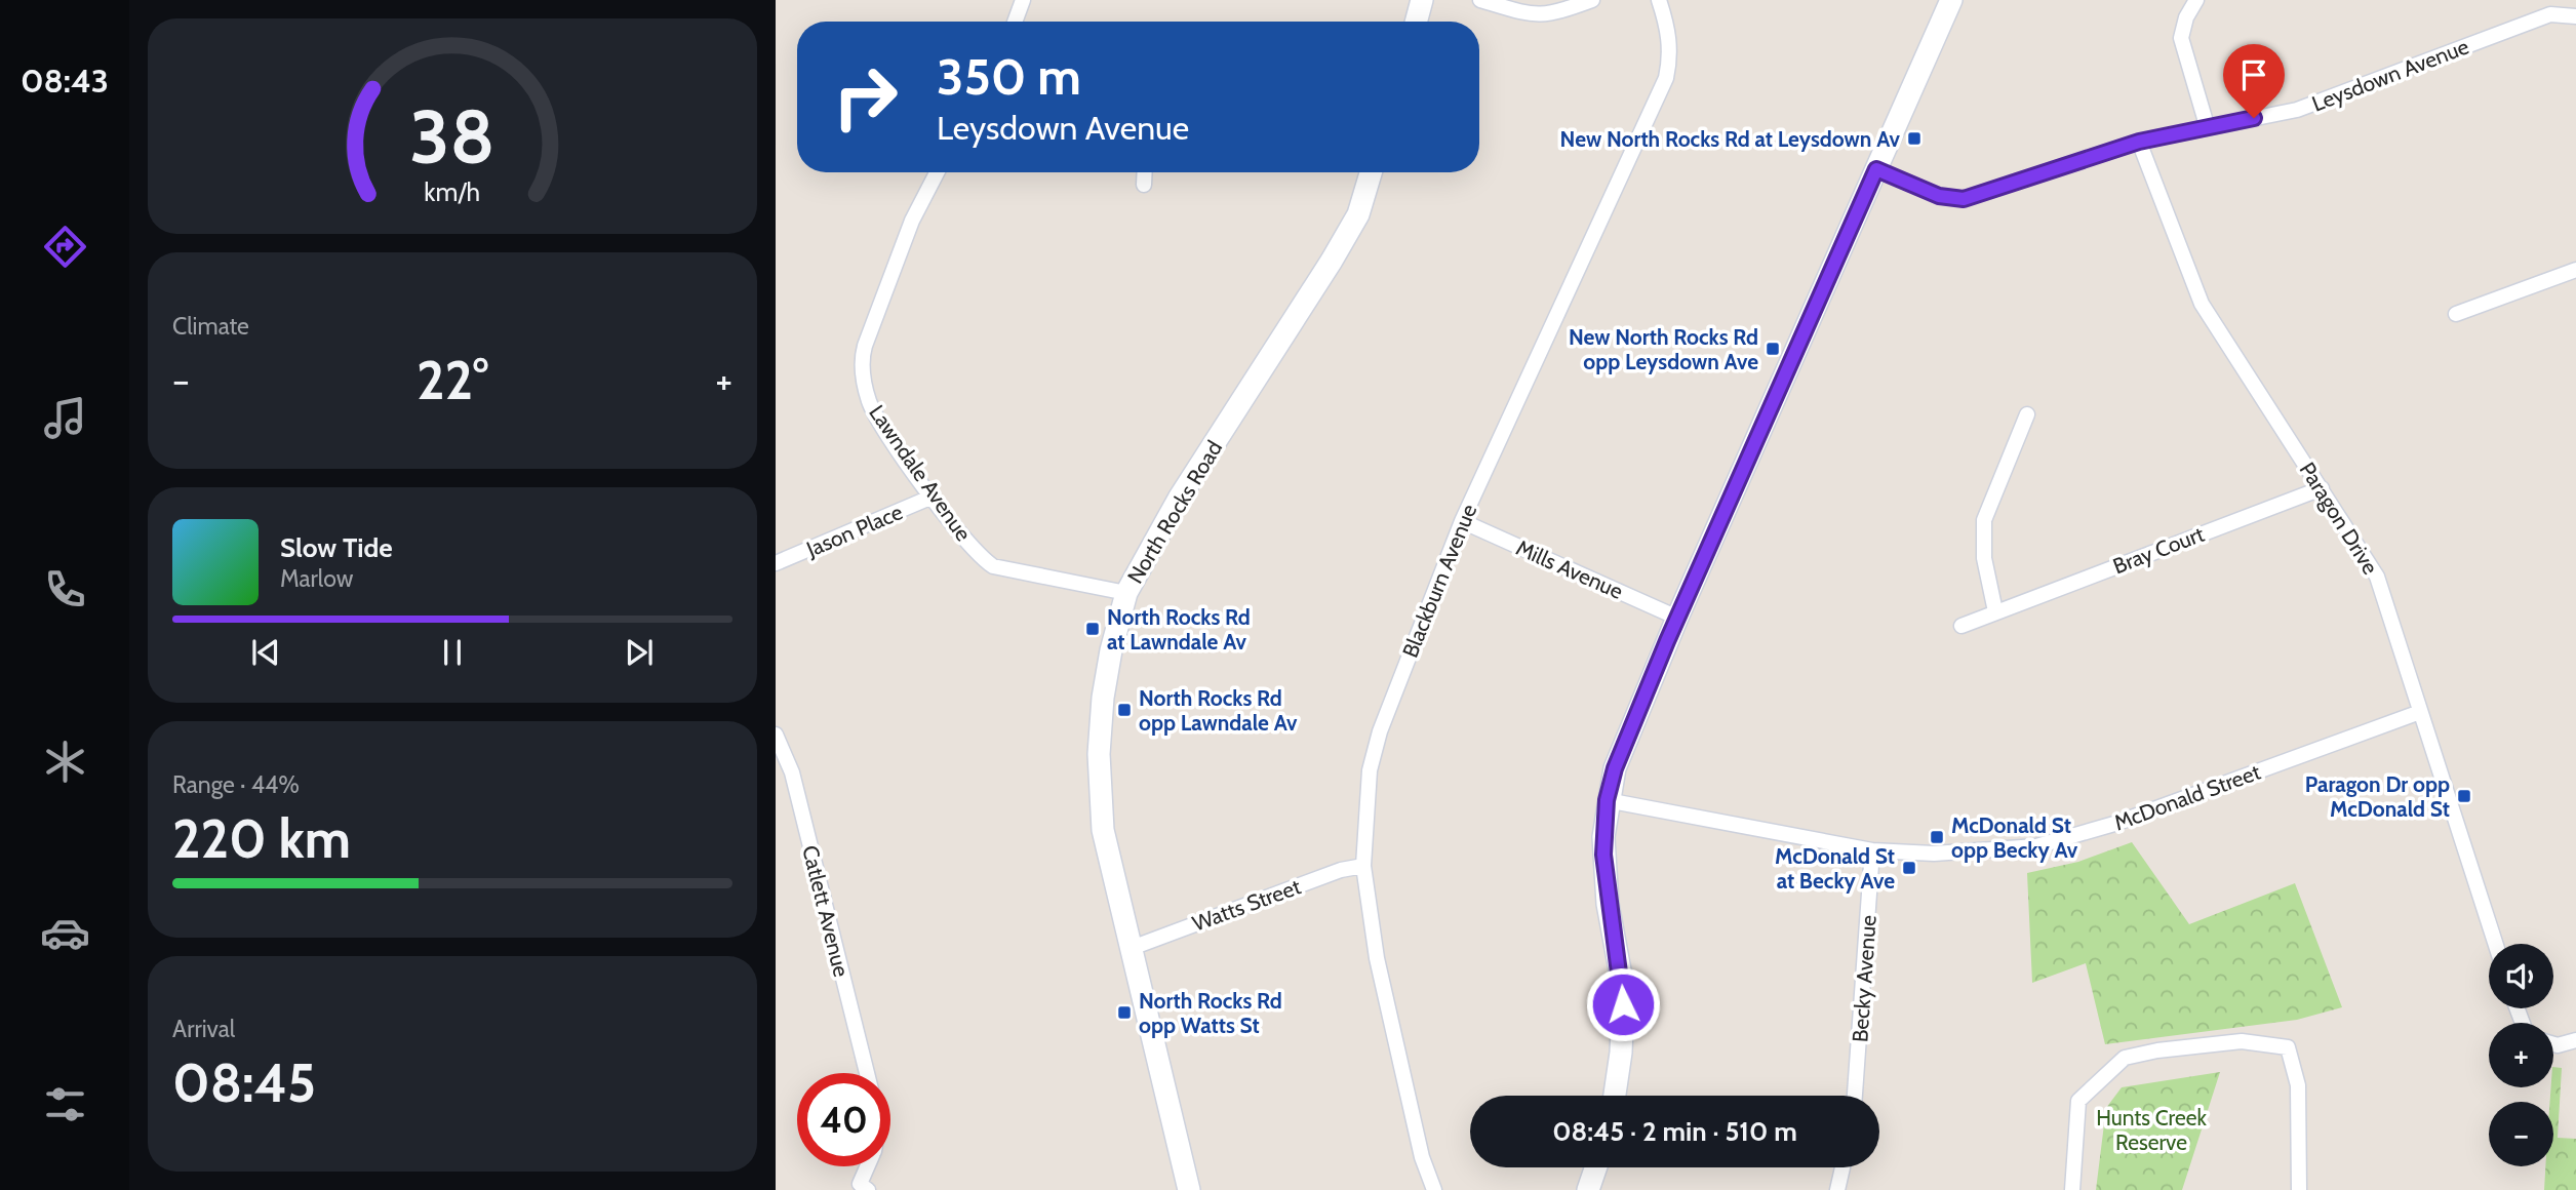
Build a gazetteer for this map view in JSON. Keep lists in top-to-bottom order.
{
  "streets": {
    "street": [
      "Leysdown Avenue",
      "Lawndale Avenue",
      "North Rocks Road",
      "Paragon Drive",
      "Jason Place",
      "Bray Court",
      "Mills Avenue",
      "Blackburn Avenue",
      "McDonald Street",
      "Watts Street",
      "Catlett Avenue",
      "Becky Avenue"
    ]
  },
  "crossings": [
    ["Leysdown Avenue", "Paragon Drive"],
    ["Lawndale Avenue", "North Rocks Road"],
    ["Lawndale Avenue", "Jason Place"],
    ["North Rocks Road", "Watts Street"],
    ["Paragon Drive", "Bray Court"],
    ["Paragon Drive", "McDonald Street"],
    ["Mills Avenue", "Blackburn Avenue"],
    ["Blackburn Avenue", "Watts Street"],
    ["McDonald Street", "Becky Avenue"]
  ],
  "parks": ["Hunts Creek Reserve"],
  "places": {
    "transit": [
      "New North Rocks Rd at Leysdown Av",
      "New North Rocks Rd opp Leysdown Ave",
      "North Rocks Rd at Lawndale Av",
      "North Rocks Rd opp Lawndale Av",
      "Paragon Dr opp McDonald St",
      "McDonald St opp Becky Av",
      "McDonald St at Becky Ave",
      "North Rocks Rd opp Watts St"
    ]
  },
  "page": {
    "tabs": "08:43",
    "turn": ["350 m", "Leysdown Avenue"],
    "tile": [
      "Climate",
      ["Range · 44%", "220 km"],
      ["Arrival", "08:45"]
    ],
    "heat": ["−", "22°", "+"],
    "song": ["Slow Tide", "Marlow"],
    "map_buttons": ["+", "−"],
    "limit": "40",
    "trip": "08:45 · 2 min · 510 m",
    "gauge": ["38", "km/h"]
  }
}
